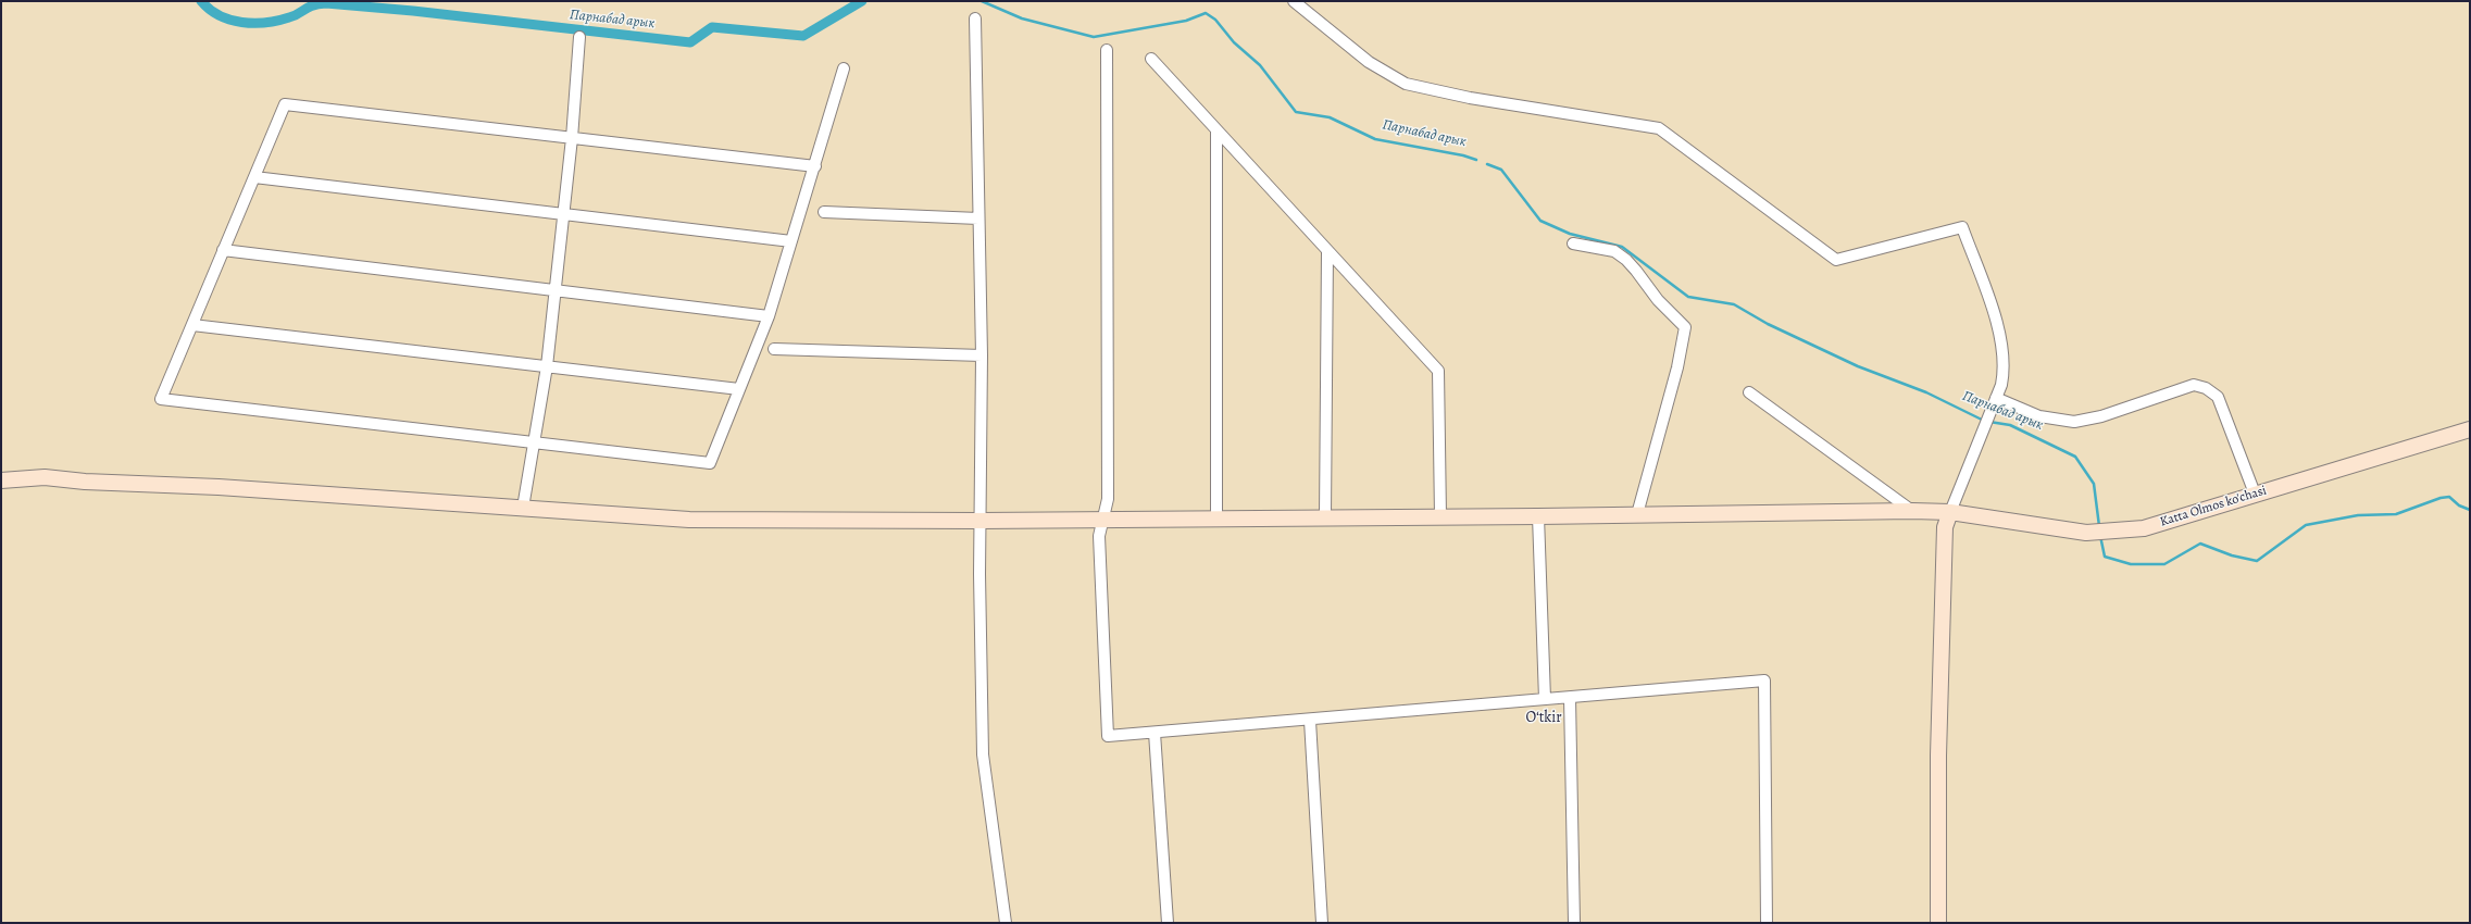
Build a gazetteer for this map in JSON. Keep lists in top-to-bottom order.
{
  "streets": {
    "street": ["Katta Olmos ko'chasi"]
  },
  "districts": ["Oʻtkir"],
  "water": ["Парнабад арык"]
}
